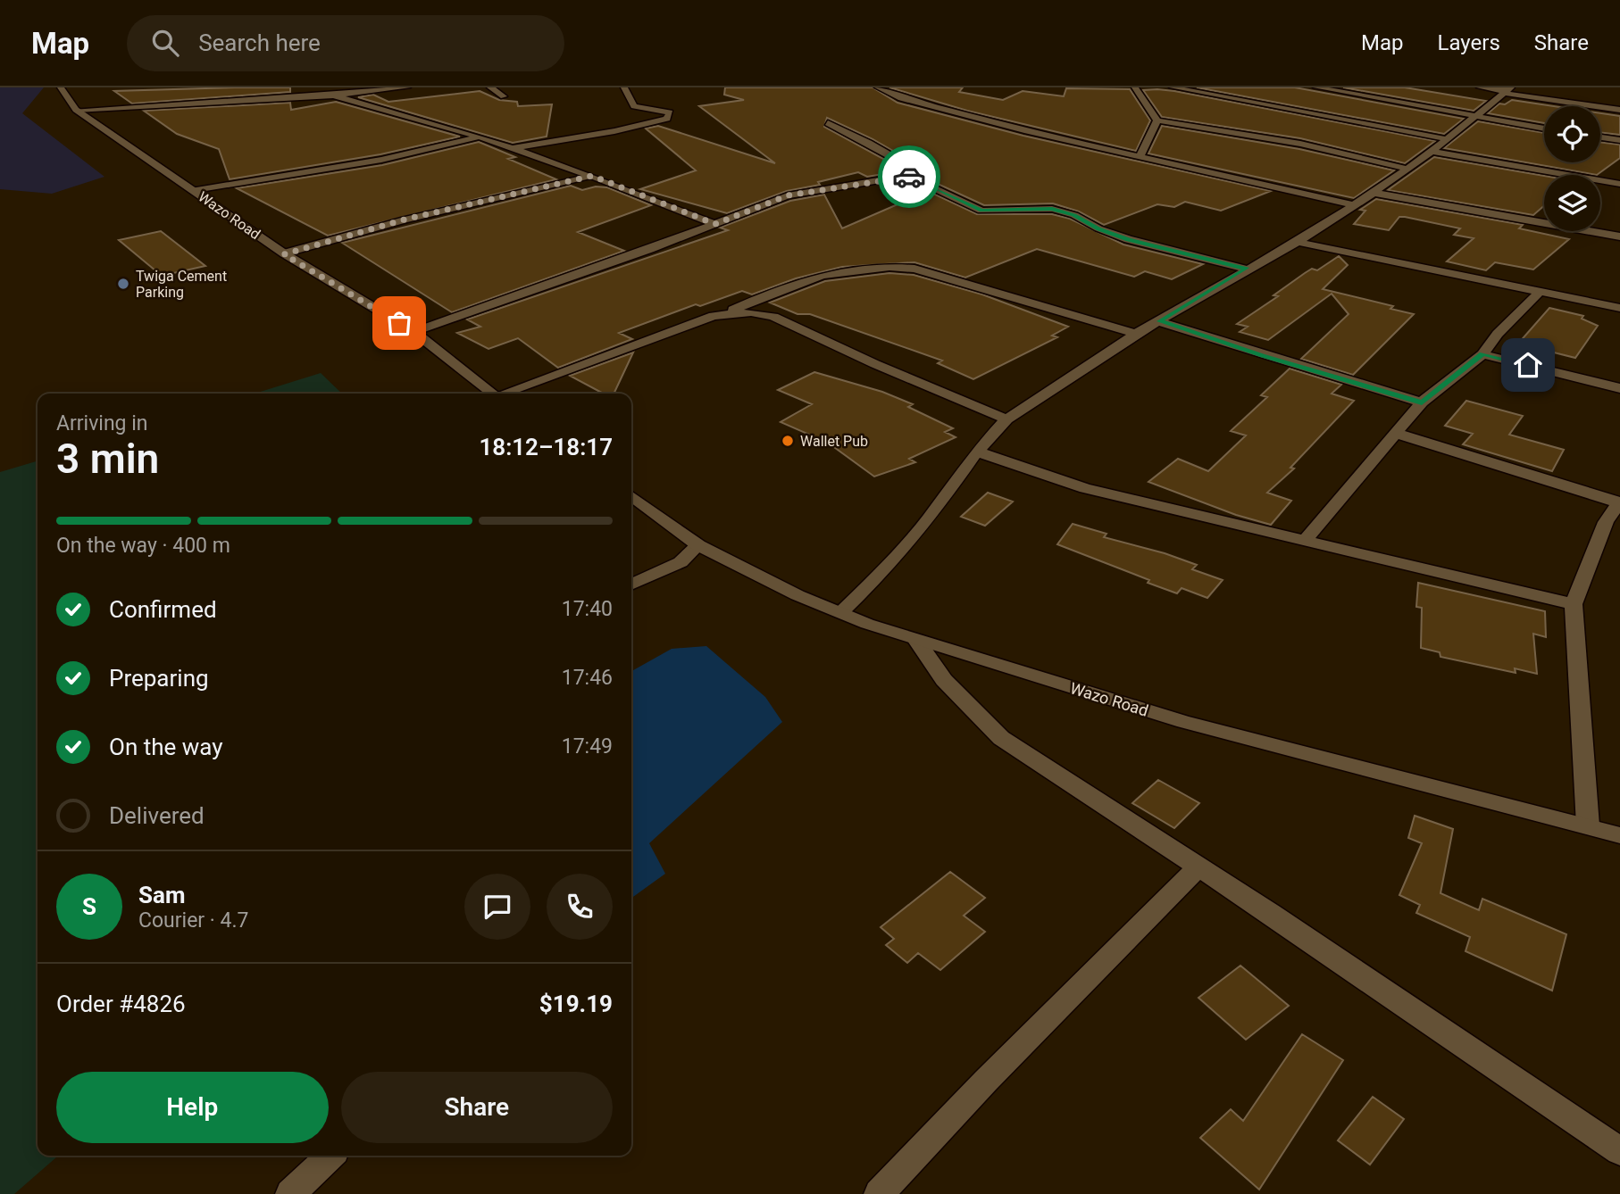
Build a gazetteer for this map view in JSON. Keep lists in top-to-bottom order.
{
  "streets": {
    "street": ["Wazo Road"]
  },
  "places": ["Twiga Cement Parking", "Wallet Pub"],
  "page": {
    "header": "Map",
    "search": "Search here",
    "nav": ["Map", "Layers", "Share"],
    "heading": ["3 min", "Arriving in", "18:12–18:17"],
    "panel": [
      "Sam",
      "Courier · 4.7",
      "Order #4826",
      "$19.19"
    ],
    "bar": "On the way · 400 m",
    "list": [
      ["Confirmed", "17:40"],
      ["Preparing", "17:46"],
      ["On the way", "17:49"],
      "Delivered"
    ],
    "round": "S",
    "buttons": ["Help", "Share"]
  }
}
